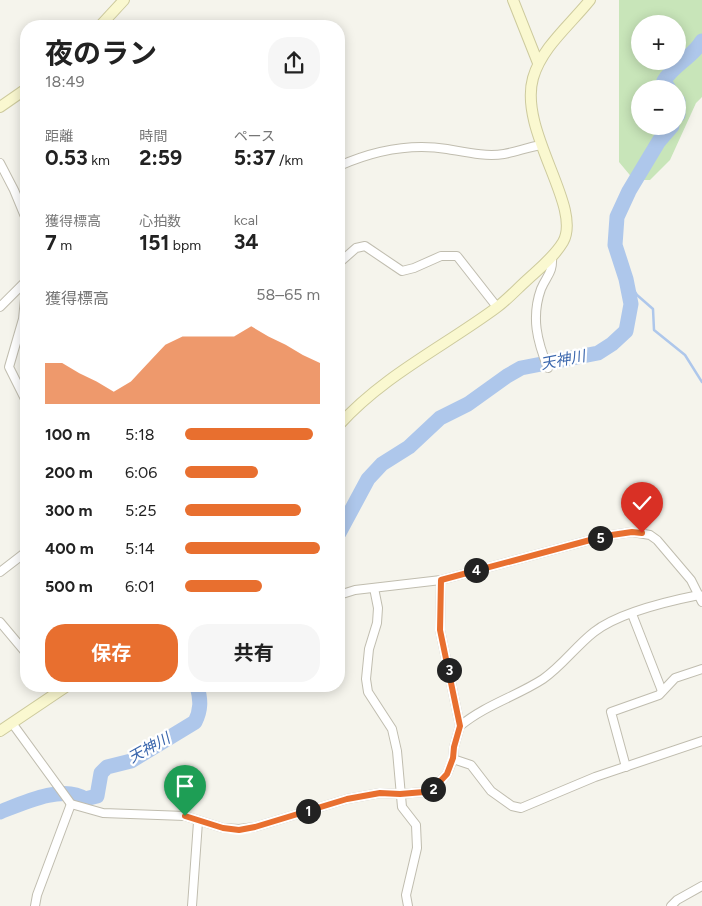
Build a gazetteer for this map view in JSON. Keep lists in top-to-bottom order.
{
  "water": ["天神川"],
  "page": {
    "map_buttons": ["+", "−"],
    "heading": ["夜のラン", "18:49"],
    "stats": [
      ["距離", "0.53 km"],
      ["時間", "2:59"],
      ["ペース", "5:37 /km"],
      ["獲得標高", "7 m"],
      ["心拍数", "151 bpm"],
      ["kcal", "34"]
    ],
    "chart": ["獲得標高", "58–65 m"],
    "list": [
      {
        "name": "100 m",
        "note": "5:18"
      },
      {
        "name": "200 m",
        "note": "6:06"
      },
      {
        "name": "300 m",
        "note": "5:25"
      },
      {
        "name": "400 m",
        "note": "5:14"
      },
      {
        "name": "500 m",
        "note": "6:01"
      }
    ],
    "pins": [
      "5",
      "4",
      "3",
      "2",
      "1"
    ],
    "buttons": ["保存", "共有"]
  }
}
